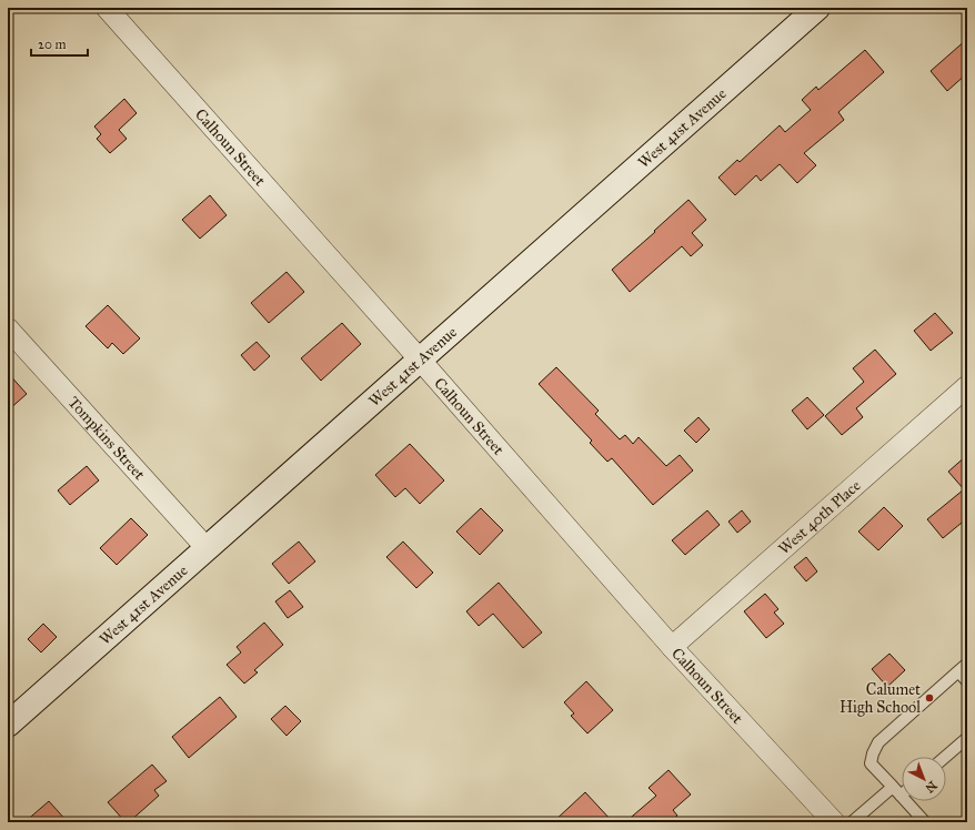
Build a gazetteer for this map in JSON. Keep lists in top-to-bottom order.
{
  "streets": {
    "street": [
      "West 41st Avenue",
      "Calhoun Street",
      "Tompkins Street",
      "West 40th Place"
    ]
  },
  "crossings": [
    ["West 41st Avenue", "Calhoun Street"],
    ["West 41st Avenue", "Tompkins Street"],
    ["Calhoun Street", "West 40th Place"]
  ],
  "places": ["Calumet High School"],
  "scale_bar": "20 m",
  "north": "bottom right"
}
